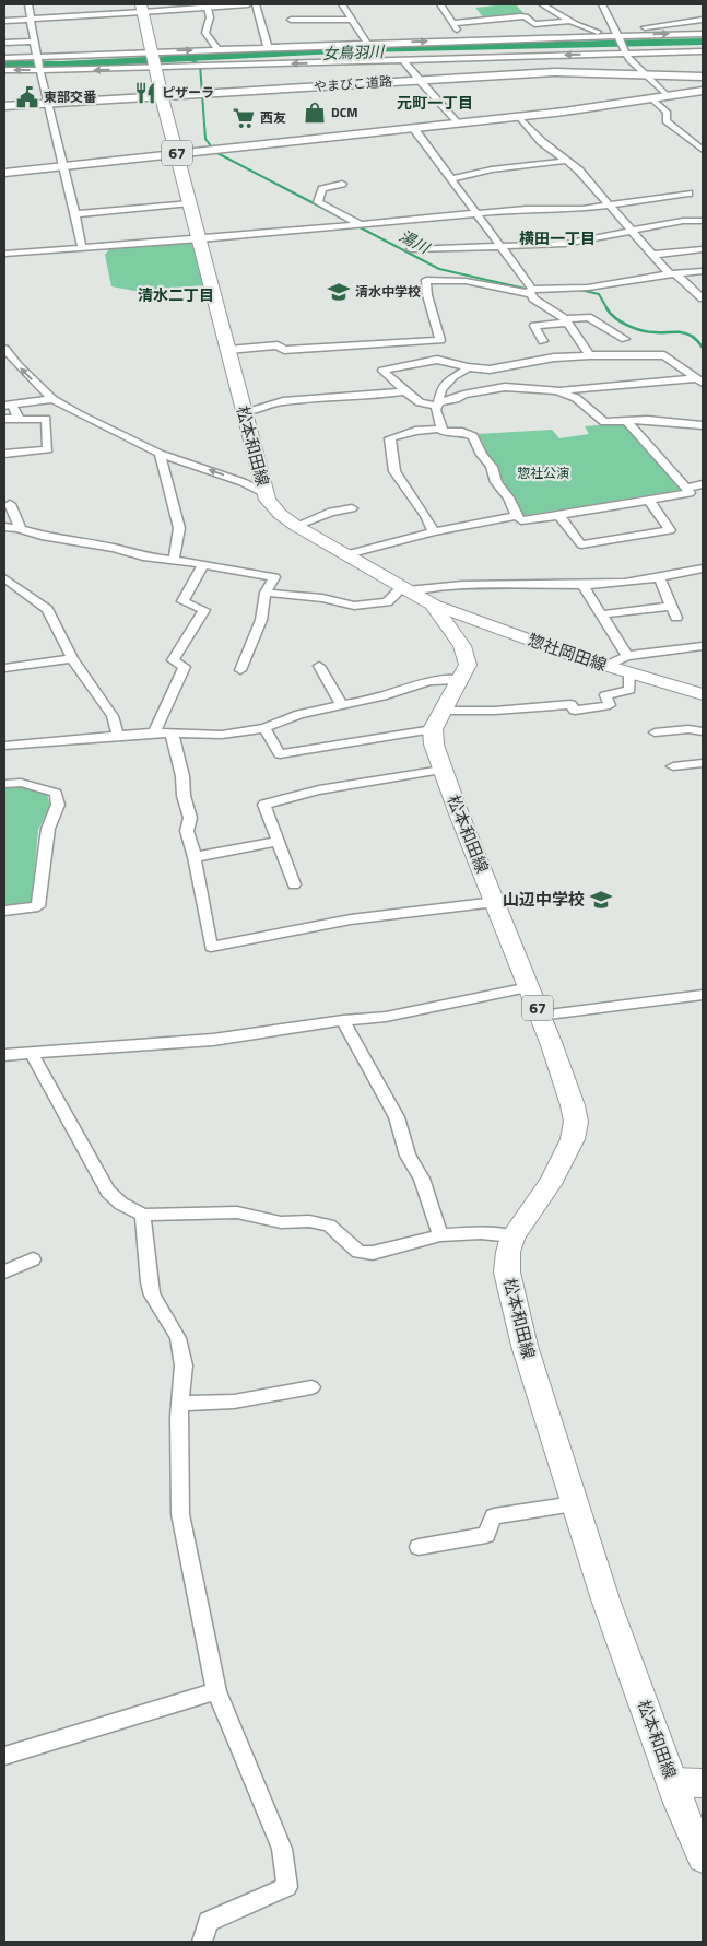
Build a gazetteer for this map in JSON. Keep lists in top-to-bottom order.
{
  "streets": {
    "main road": ["67", "松本和田線", "惣社岡田線"],
    "street": ["やまびこ道路"]
  },
  "crossings": [
    ["やまびこ道路", "松本和田線"],
    ["松本和田線", "惣社岡田線"]
  ],
  "districts": ["元町一丁目", "横田一丁目", "清水二丁目"],
  "water": ["女鳥羽川", "湯川"],
  "parks": ["惣社公演"],
  "places": {
    "restaurant": ["ピザーラ"],
    "public building": ["東部交番"],
    "shop": ["DCM"],
    "supermarket": ["西友"],
    "school or university": ["清水中学校", "山辺中学校"]
  }
}
